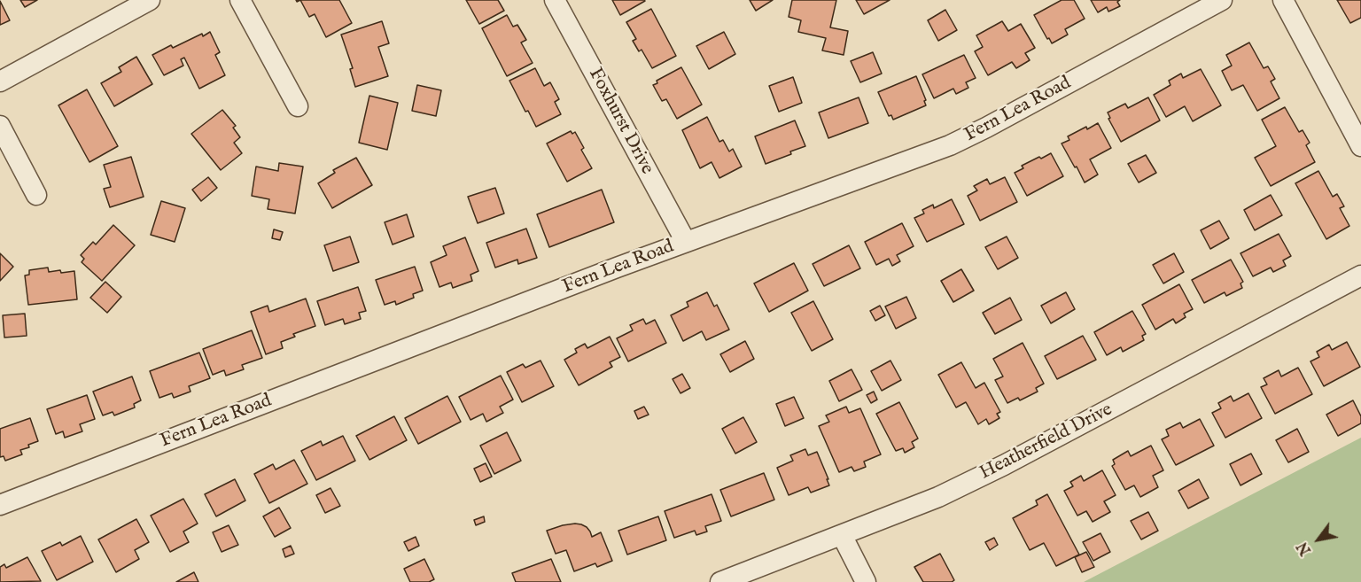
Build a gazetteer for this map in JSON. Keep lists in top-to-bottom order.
{
  "streets": {
    "street": ["Fern Lea Road", "Foxhurst Drive", "Heatherfield Drive"]
  },
  "crossings": [
    ["Fern Lea Road", "Foxhurst Drive"]
  ],
  "north": "bottom left"
}
